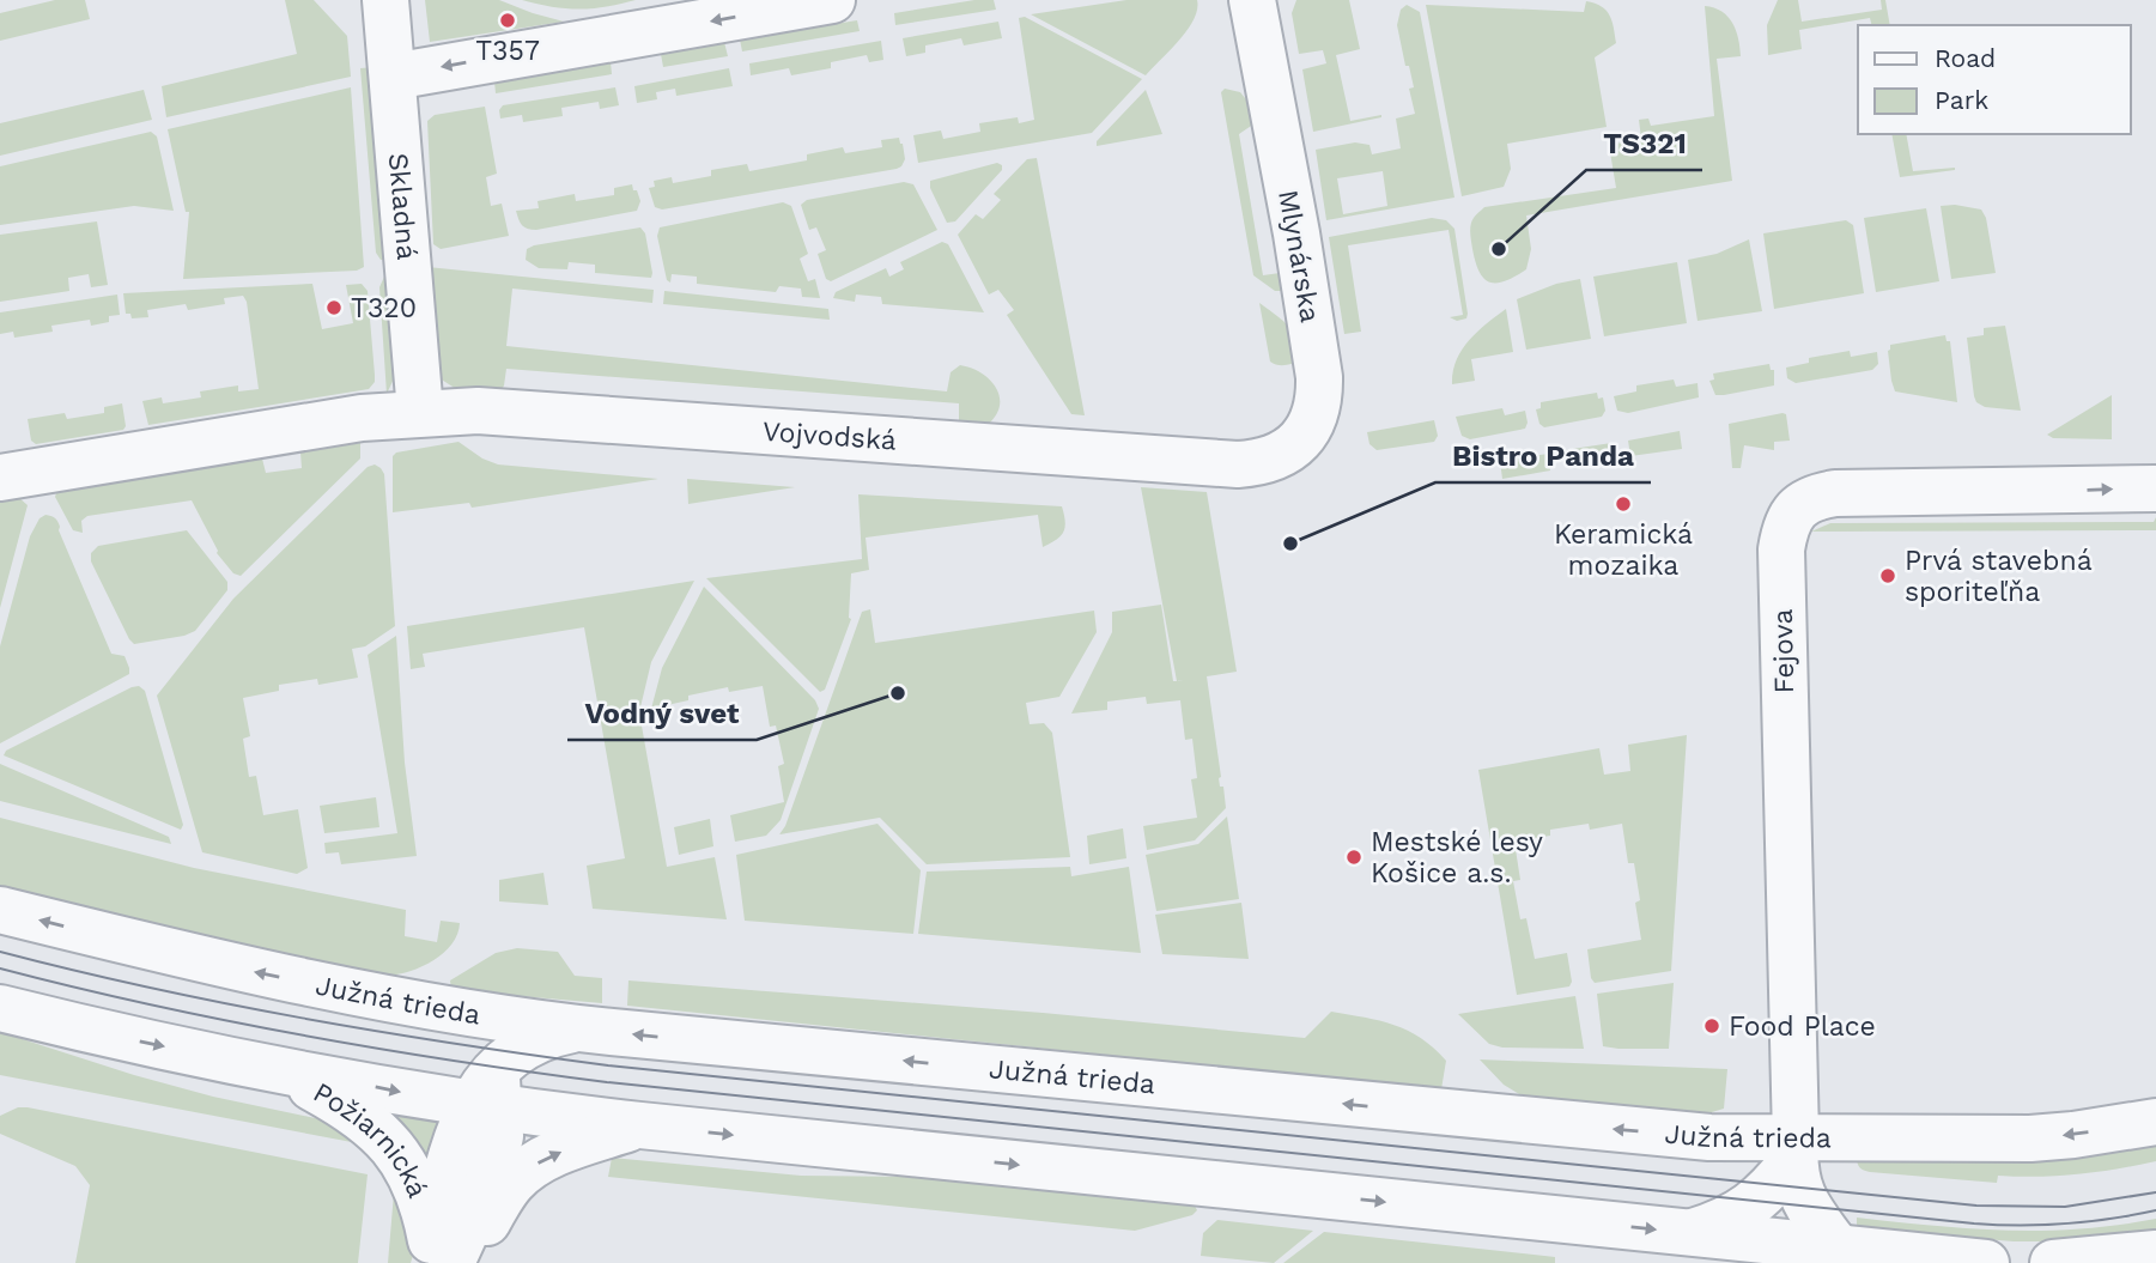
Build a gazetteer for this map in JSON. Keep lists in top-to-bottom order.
{
  "streets": {
    "street": [
      "Skladná",
      "Mlynárska",
      "Vojvodská",
      "Fejova",
      "Južná trieda",
      "Požiarnická"
    ]
  },
  "crossings": [
    ["Skladná", "Vojvodská"],
    ["Mlynárska", "Vojvodská"],
    ["Fejova", "Južná trieda"]
  ],
  "places": [
    "T357",
    "TS321",
    "T320",
    "Keramická mozaika",
    "Bistro Panda",
    "Prvá stavebná sporiteľňa",
    "Vodný svet",
    "Mestské lesy Košice a.s.",
    "Food Place"
  ],
  "legend": ["Road", "Park"]
}
